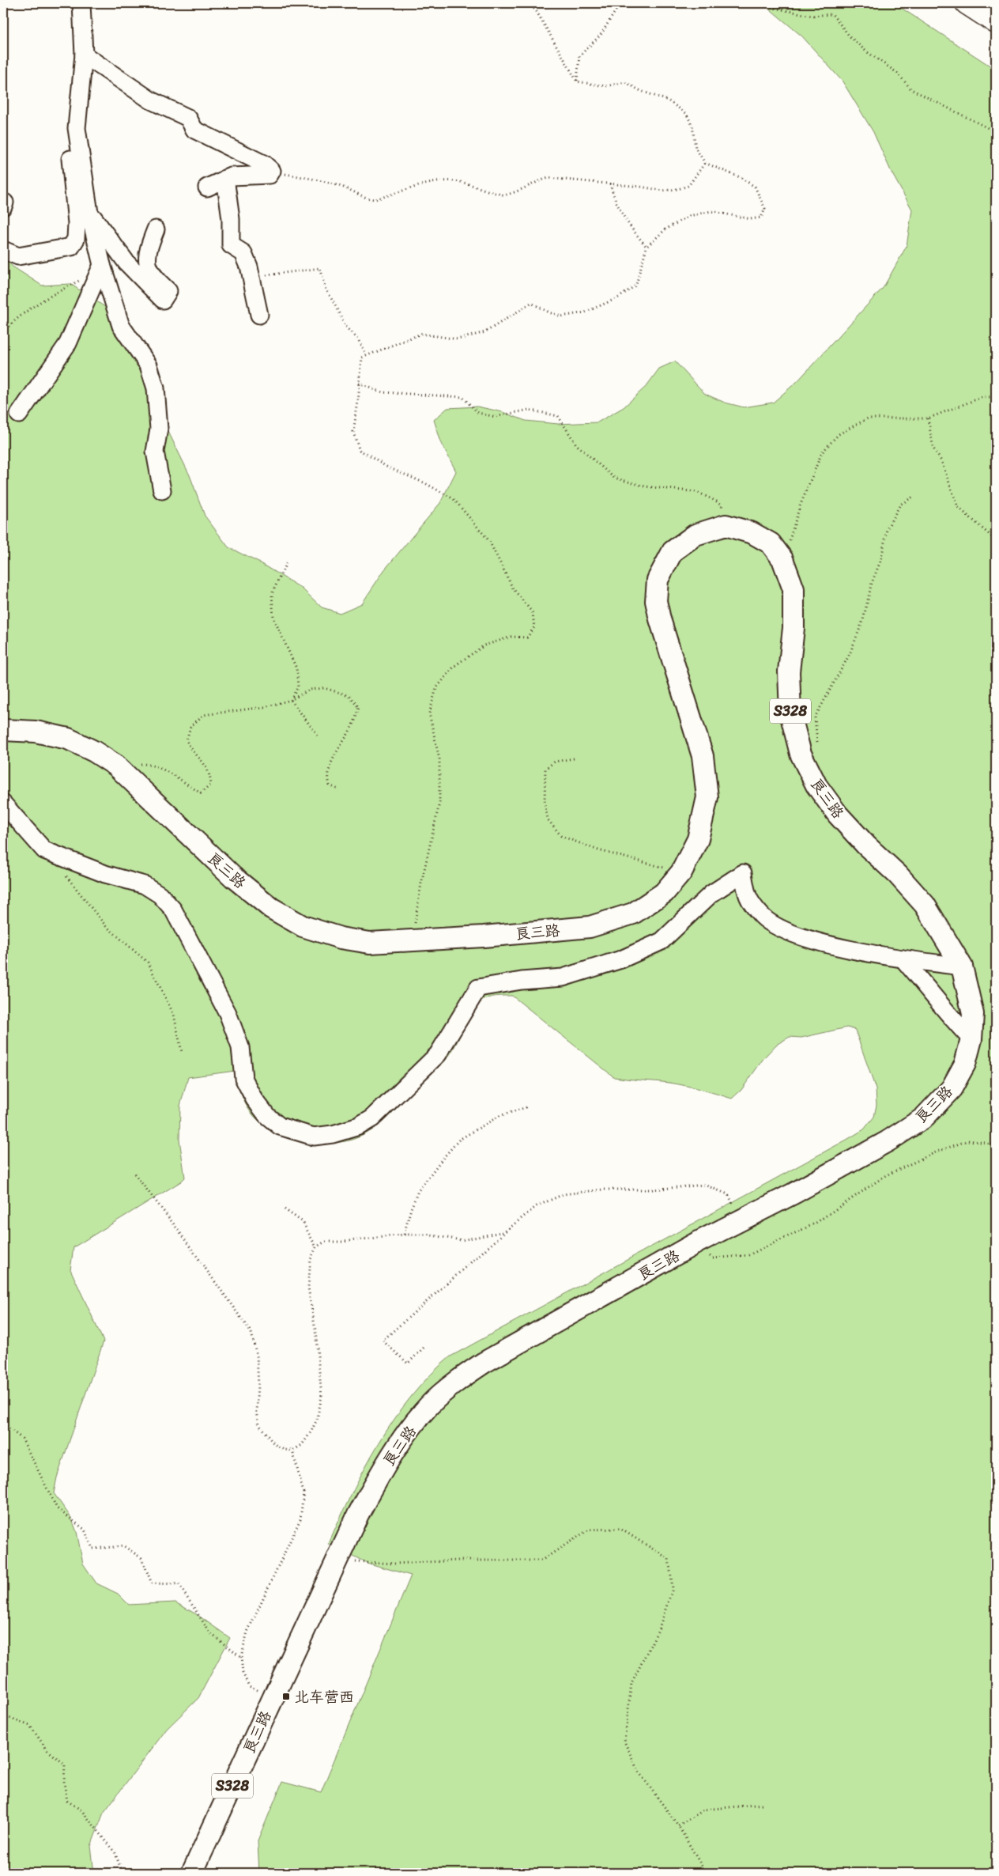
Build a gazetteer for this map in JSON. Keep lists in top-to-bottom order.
{
  "streets": {
    "main road": ["S328", "良三路"]
  },
  "places": {
    "transit": ["北车营西"]
  }
}
